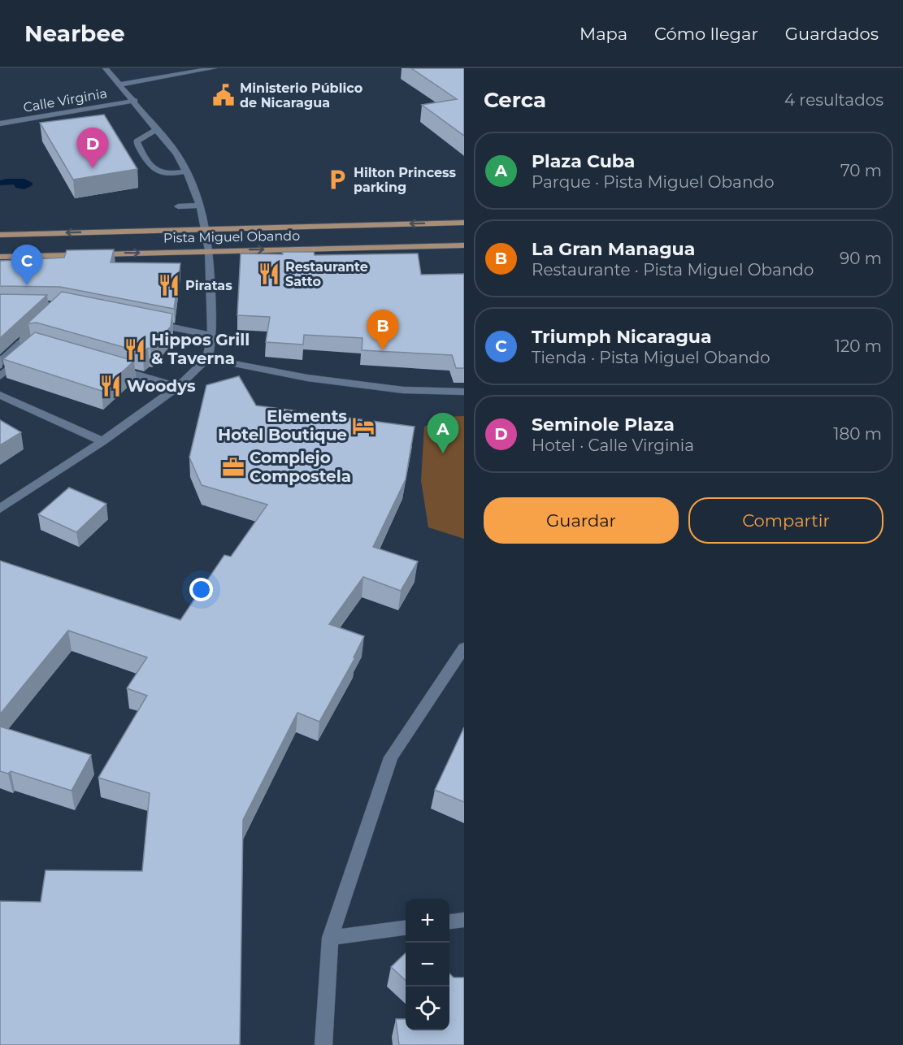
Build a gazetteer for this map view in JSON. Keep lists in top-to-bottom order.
{
  "streets": {
    "main road": ["Pista Miguel Obando"],
    "street": ["Calle Virginia"]
  },
  "places": {
    "public building": ["Ministerio Público de Nicaragua"],
    "parking": ["Hilton Princess parking"],
    "restaurant": [
      "Restaurante Satto",
      "Piratas",
      "Hippos Grill & Taverna",
      "Woodys"
    ],
    "hotel": ["Elements Hotel Boutique"],
    "office": ["Complejo Compostela"]
  },
  "page": {
    "header": "Nearbee",
    "nav": ["Mapa", "Cómo llegar", "Guardados"],
    "heading": ["Cerca", "4 resultados"],
    "pins": [
      "D",
      "C",
      "B",
      "A"
    ],
    "list": [
      {
        "mark": "A",
        "name": "Plaza Cuba",
        "note": "Parque · Pista Miguel Obando",
        "value": "70 m"
      },
      {
        "mark": "B",
        "name": "La Gran Managua",
        "note": "Restaurante · Pista Miguel Obando",
        "value": "90 m"
      },
      {
        "mark": "C",
        "name": "Triumph Nicaragua",
        "note": "Tienda · Pista Miguel Obando",
        "value": "120 m"
      },
      {
        "mark": "D",
        "name": "Seminole Plaza",
        "note": "Hotel · Calle Virginia",
        "value": "180 m"
      }
    ],
    "buttons": ["Guardar", "Compartir"],
    "map_buttons": ["+", "−"]
  }
}
